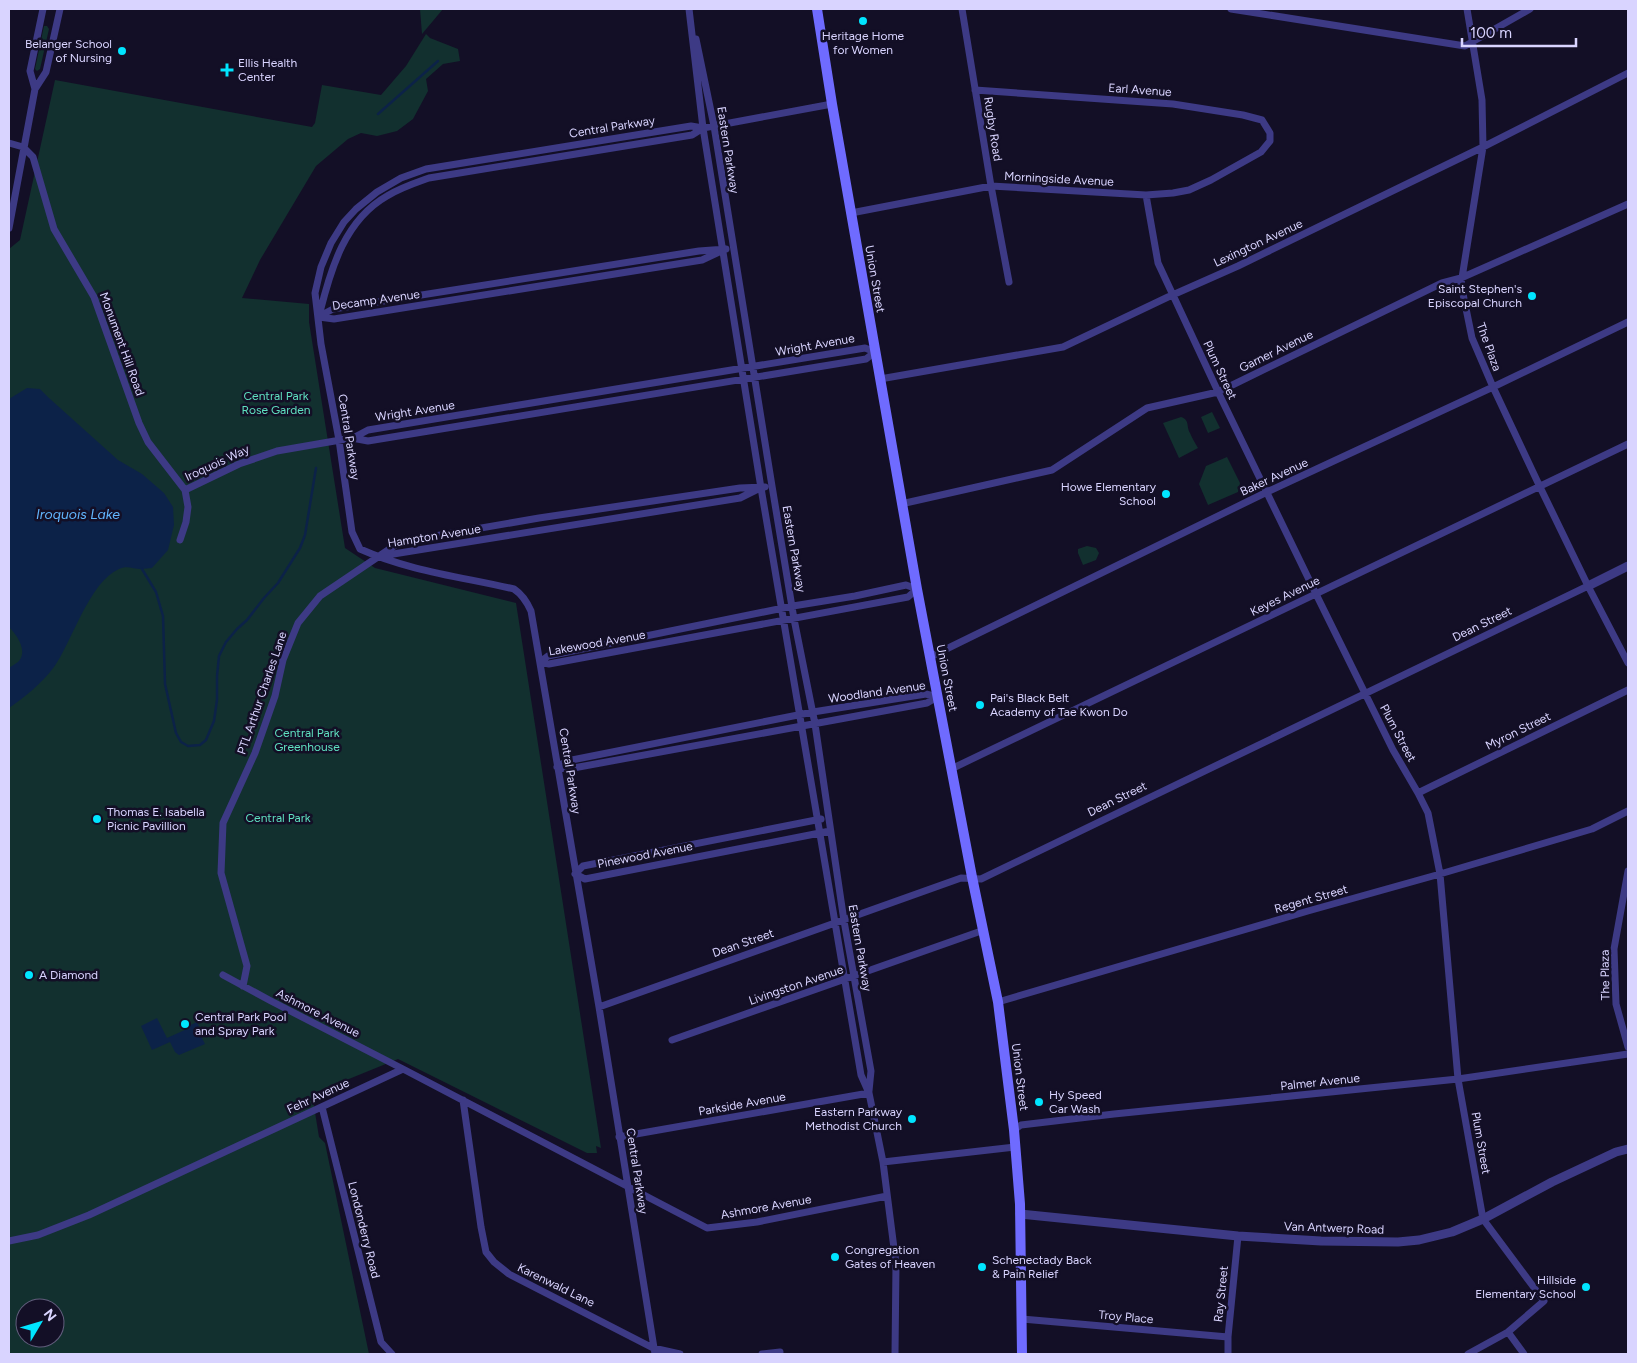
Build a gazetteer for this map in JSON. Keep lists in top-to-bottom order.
{
  "streets": {
    "main road": ["Union Street"],
    "street": [
      "Earl Avenue",
      "Central Parkway",
      "Rugby Road",
      "Eastern Parkway",
      "Morningside Avenue",
      "Lexington Avenue",
      "Decamp Avenue",
      "Monument Hill Road",
      "Wright Avenue",
      "The Plaza",
      "Garner Avenue",
      "Plum Street",
      "Iroquois Way",
      "Baker Avenue",
      "Hampton Avenue",
      "Keyes Avenue",
      "Dean Street",
      "Lakewood Avenue",
      "Woodland Avenue",
      "PTL Arthur Charles Lane",
      "Myron Street",
      "Pinewood Avenue",
      "Regent Street",
      "Livingston Avenue",
      "Ashmore Avenue",
      "Palmer Avenue",
      "Fehr Avenue",
      "Parkside Avenue",
      "Van Antwerp Road",
      "Londonderry Road",
      "Karenwald Lane",
      "Ray Street",
      "Troy Place"
    ]
  },
  "crossings": [
    ["Earl Avenue", "Rugby Road"],
    ["Earl Avenue", "Morningside Avenue"],
    ["Central Parkway", "Eastern Parkway"],
    ["Central Parkway", "Union Street"],
    ["Central Parkway", "Decamp Avenue"],
    ["Central Parkway", "Wright Avenue"],
    ["Central Parkway", "Iroquois Way"],
    ["Central Parkway", "Hampton Avenue"],
    ["Central Parkway", "Dean Street"],
    ["Central Parkway", "Lakewood Avenue"],
    ["Central Parkway", "Woodland Avenue"],
    ["Central Parkway", "PTL Arthur Charles Lane"],
    ["Central Parkway", "Pinewood Avenue"],
    ["Central Parkway", "Ashmore Avenue"],
    ["Central Parkway", "Parkside Avenue"],
    ["Central Parkway", "Karenwald Lane"],
    ["Rugby Road", "Morningside Avenue"],
    ["Eastern Parkway", "Decamp Avenue"],
    ["Eastern Parkway", "Wright Avenue"],
    ["Eastern Parkway", "Hampton Avenue"],
    ["Eastern Parkway", "Dean Street"],
    ["Eastern Parkway", "Lakewood Avenue"],
    ["Eastern Parkway", "Woodland Avenue"],
    ["Eastern Parkway", "Pinewood Avenue"],
    ["Eastern Parkway", "Livingston Avenue"],
    ["Eastern Parkway", "Ashmore Avenue"],
    ["Eastern Parkway", "Parkside Avenue"],
    ["Morningside Avenue", "Union Street"],
    ["Morningside Avenue", "Plum Street"],
    ["Lexington Avenue", "Union Street"],
    ["Lexington Avenue", "The Plaza"],
    ["Lexington Avenue", "Plum Street"],
    ["Union Street", "Wright Avenue"],
    ["Union Street", "Garner Avenue"],
    ["Union Street", "Baker Avenue"],
    ["Union Street", "Keyes Avenue"],
    ["Union Street", "Dean Street"],
    ["Union Street", "Lakewood Avenue"],
    ["Union Street", "Woodland Avenue"],
    ["Union Street", "Regent Street"],
    ["Union Street", "Livingston Avenue"],
    ["Union Street", "Palmer Avenue"],
    ["Union Street", "Van Antwerp Road"],
    ["Union Street", "Troy Place"],
    ["Monument Hill Road", "Iroquois Way"],
    ["Wright Avenue", "Iroquois Way"],
    ["The Plaza", "Garner Avenue"],
    ["The Plaza", "Baker Avenue"],
    ["The Plaza", "Keyes Avenue"],
    ["The Plaza", "Dean Street"],
    ["Garner Avenue", "Plum Street"],
    ["Plum Street", "Baker Avenue"],
    ["Plum Street", "Keyes Avenue"],
    ["Plum Street", "Dean Street"],
    ["Plum Street", "Myron Street"],
    ["Plum Street", "Regent Street"],
    ["Plum Street", "Palmer Avenue"],
    ["Plum Street", "Van Antwerp Road"],
    ["Hampton Avenue", "PTL Arthur Charles Lane"],
    ["PTL Arthur Charles Lane", "Ashmore Avenue"],
    ["Ashmore Avenue", "Fehr Avenue"],
    ["Fehr Avenue", "Londonderry Road"],
    ["Van Antwerp Road", "Ray Street"],
    ["Ray Street", "Troy Place"]
  ],
  "water": ["Iroquois Lake"],
  "parks": ["Central Park Rose Garden", "Central Park Greenhouse", "Central Park"],
  "places": {
    "other": [
      "Heritage Home for Women",
      "Belanger School of Nursing",
      "Saint Stephen's Episcopal Church",
      "Howe Elementary School",
      "Pai's Black Belt Academy of Tae Kwon Do",
      "Thomas E. Isabella Picnic Pavillion",
      "A Diamond",
      "Central Park Pool and Spray Park",
      "Hy Speed Car Wash",
      "Eastern Parkway Methodist Church",
      "Congregation Gates of Heaven",
      "Schenectady Back & Pain Relief",
      "Hillside Elementary School"
    ],
    "health": ["Ellis Health Center"]
  },
  "scale_bar": "100 m",
  "north": "top right"
}
